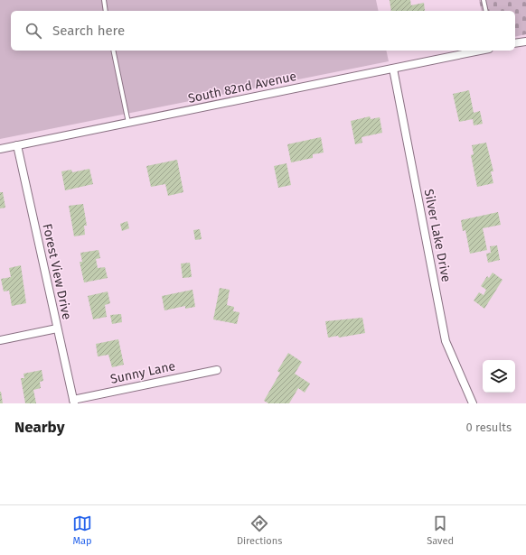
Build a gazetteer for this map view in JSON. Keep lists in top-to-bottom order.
{
  "streets": {
    "street": [
      "South 82nd Avenue",
      "Silver Lake Drive",
      "Forest View Drive",
      "Sunny Lane"
    ]
  },
  "crossings": [
    ["South 82nd Avenue", "Silver Lake Drive"],
    ["South 82nd Avenue", "Forest View Drive"],
    ["Forest View Drive", "Sunny Lane"]
  ],
  "page": {
    "search": "Search here",
    "heading": ["Nearby", "0 results"],
    "nav": ["Map", "Directions", "Saved"]
  }
}
